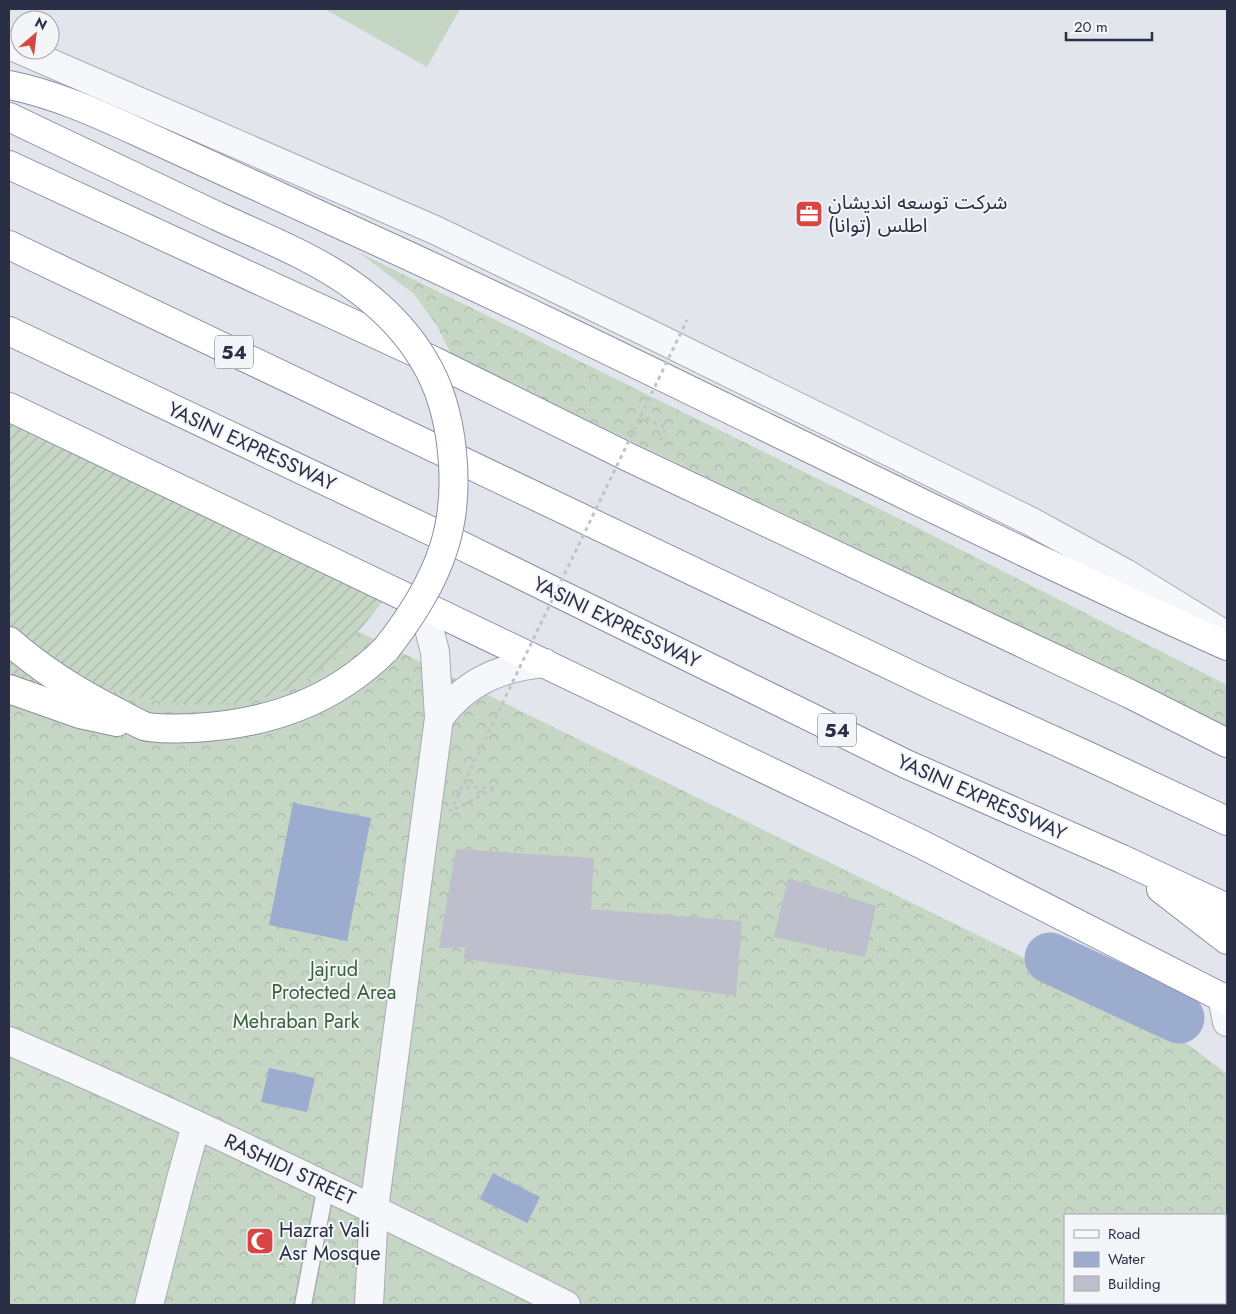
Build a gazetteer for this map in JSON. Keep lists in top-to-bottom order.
{
  "streets": {
    "highway": ["54", "YASINI EXPRESSWAY"],
    "street": ["RASHIDI STREET"]
  },
  "parks": ["Jajrud Protected Area", "Mehraban Park"],
  "places": {
    "office": ["شرکت توسعه اندیشان اطلس (توانا)"],
    "mosque": ["Hazrat Vali Asr Mosque"]
  },
  "legend": ["Road", "Water", "Building"],
  "scale_bar": "20 m",
  "north": "top right"
}
